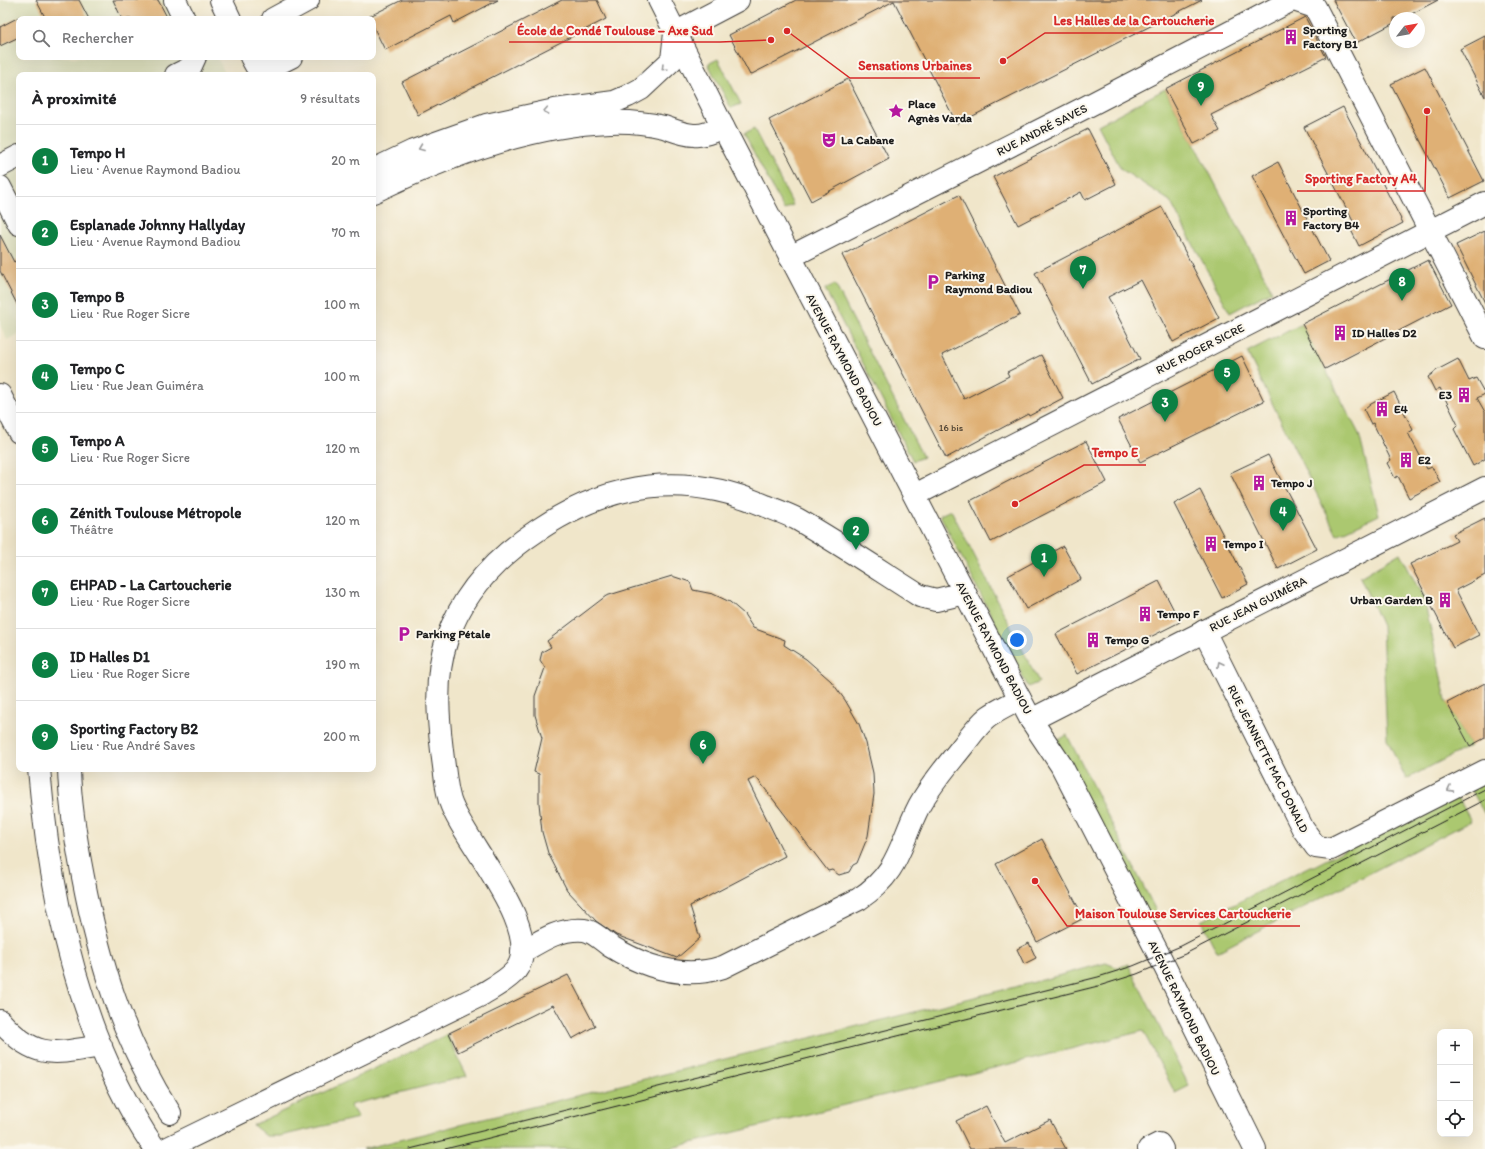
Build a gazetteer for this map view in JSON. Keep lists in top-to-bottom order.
{
  "streets": {
    "street": [
      "RUE ANDRÉ SAVES",
      "RUE ROGER SICRE",
      "AVENUE RAYMOND BADIOU",
      "RUE JEAN GUIMÉRA",
      "RUE JEANNETTE MAC DONALD"
    ]
  },
  "crossings": [
    ["RUE ANDRÉ SAVES", "AVENUE RAYMOND BADIOU"],
    ["RUE ROGER SICRE", "AVENUE RAYMOND BADIOU"],
    ["AVENUE RAYMOND BADIOU", "RUE JEAN GUIMÉRA"],
    ["RUE JEAN GUIMÉRA", "RUE JEANNETTE MAC DONALD"]
  ],
  "places": {
    "other": [
      "Sensations Urbaines",
      "École de Condé Toulouse – Axe Sud",
      "Les Halles de la Cartoucherie",
      "Sporting Factory A4",
      "Tempo E",
      "Maison Toulouse Services Cartoucherie"
    ],
    "building": [
      "Sporting Factory B1",
      "Sporting Factory B4",
      "ID Halles D2",
      "E3",
      "E4",
      "E2",
      "Tempo J",
      "Tempo I",
      "Urban Garden B",
      "Tempo F",
      "Tempo G"
    ],
    "place": ["Place Agnès Varda"],
    "theatre": ["La Cabane"],
    "parking": ["Parking Raymond Badiou", "Parking Pétale"]
  },
  "house_numbers": ["16 bis"],
  "north": "top right",
  "page": {
    "search": "Rechercher",
    "heading": ["À proximité", "9 résultats"],
    "pins": [
      "9",
      "7",
      "8",
      "5",
      "3",
      "4",
      "2",
      "1",
      "6"
    ],
    "list": [
      {
        "mark": "1",
        "name": "Tempo H",
        "note": "Lieu · Avenue Raymond Badiou",
        "value": "20 m"
      },
      {
        "mark": "2",
        "name": "Esplanade Johnny Hallyday",
        "note": "Lieu · Avenue Raymond Badiou",
        "value": "70 m"
      },
      {
        "mark": "3",
        "name": "Tempo B",
        "note": "Lieu · Rue Roger Sicre",
        "value": "100 m"
      },
      {
        "mark": "4",
        "name": "Tempo C",
        "note": "Lieu · Rue Jean Guiméra",
        "value": "100 m"
      },
      {
        "mark": "5",
        "name": "Tempo A",
        "note": "Lieu · Rue Roger Sicre",
        "value": "120 m"
      },
      {
        "mark": "6",
        "name": "Zénith Toulouse Métropole",
        "note": "Théâtre",
        "value": "120 m"
      },
      {
        "mark": "7",
        "name": "EHPAD - La Cartoucherie",
        "note": "Lieu · Rue Roger Sicre",
        "value": "130 m"
      },
      {
        "mark": "8",
        "name": "ID Halles D1",
        "note": "Lieu · Rue Roger Sicre",
        "value": "190 m"
      },
      {
        "mark": "9",
        "name": "Sporting Factory B2",
        "note": "Lieu · Rue André Saves",
        "value": "200 m"
      }
    ],
    "map_buttons": ["+", "−"]
  }
}
